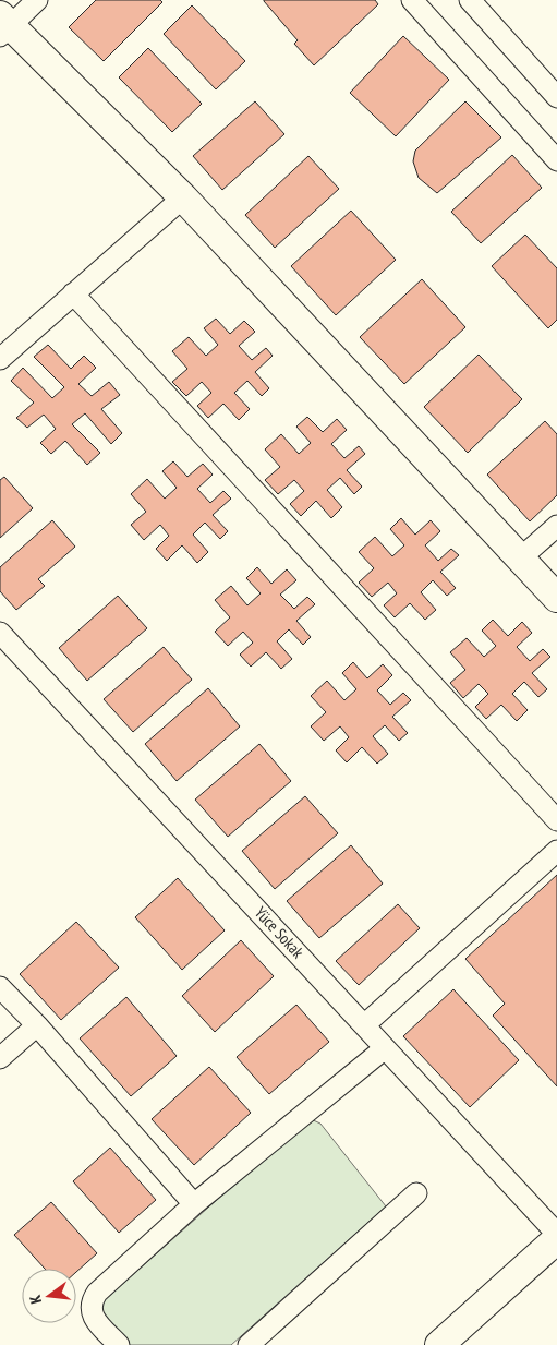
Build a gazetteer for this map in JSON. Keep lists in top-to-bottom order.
{
  "streets": {
    "street": ["Yüce Sokak"]
  },
  "north": "left"
}
